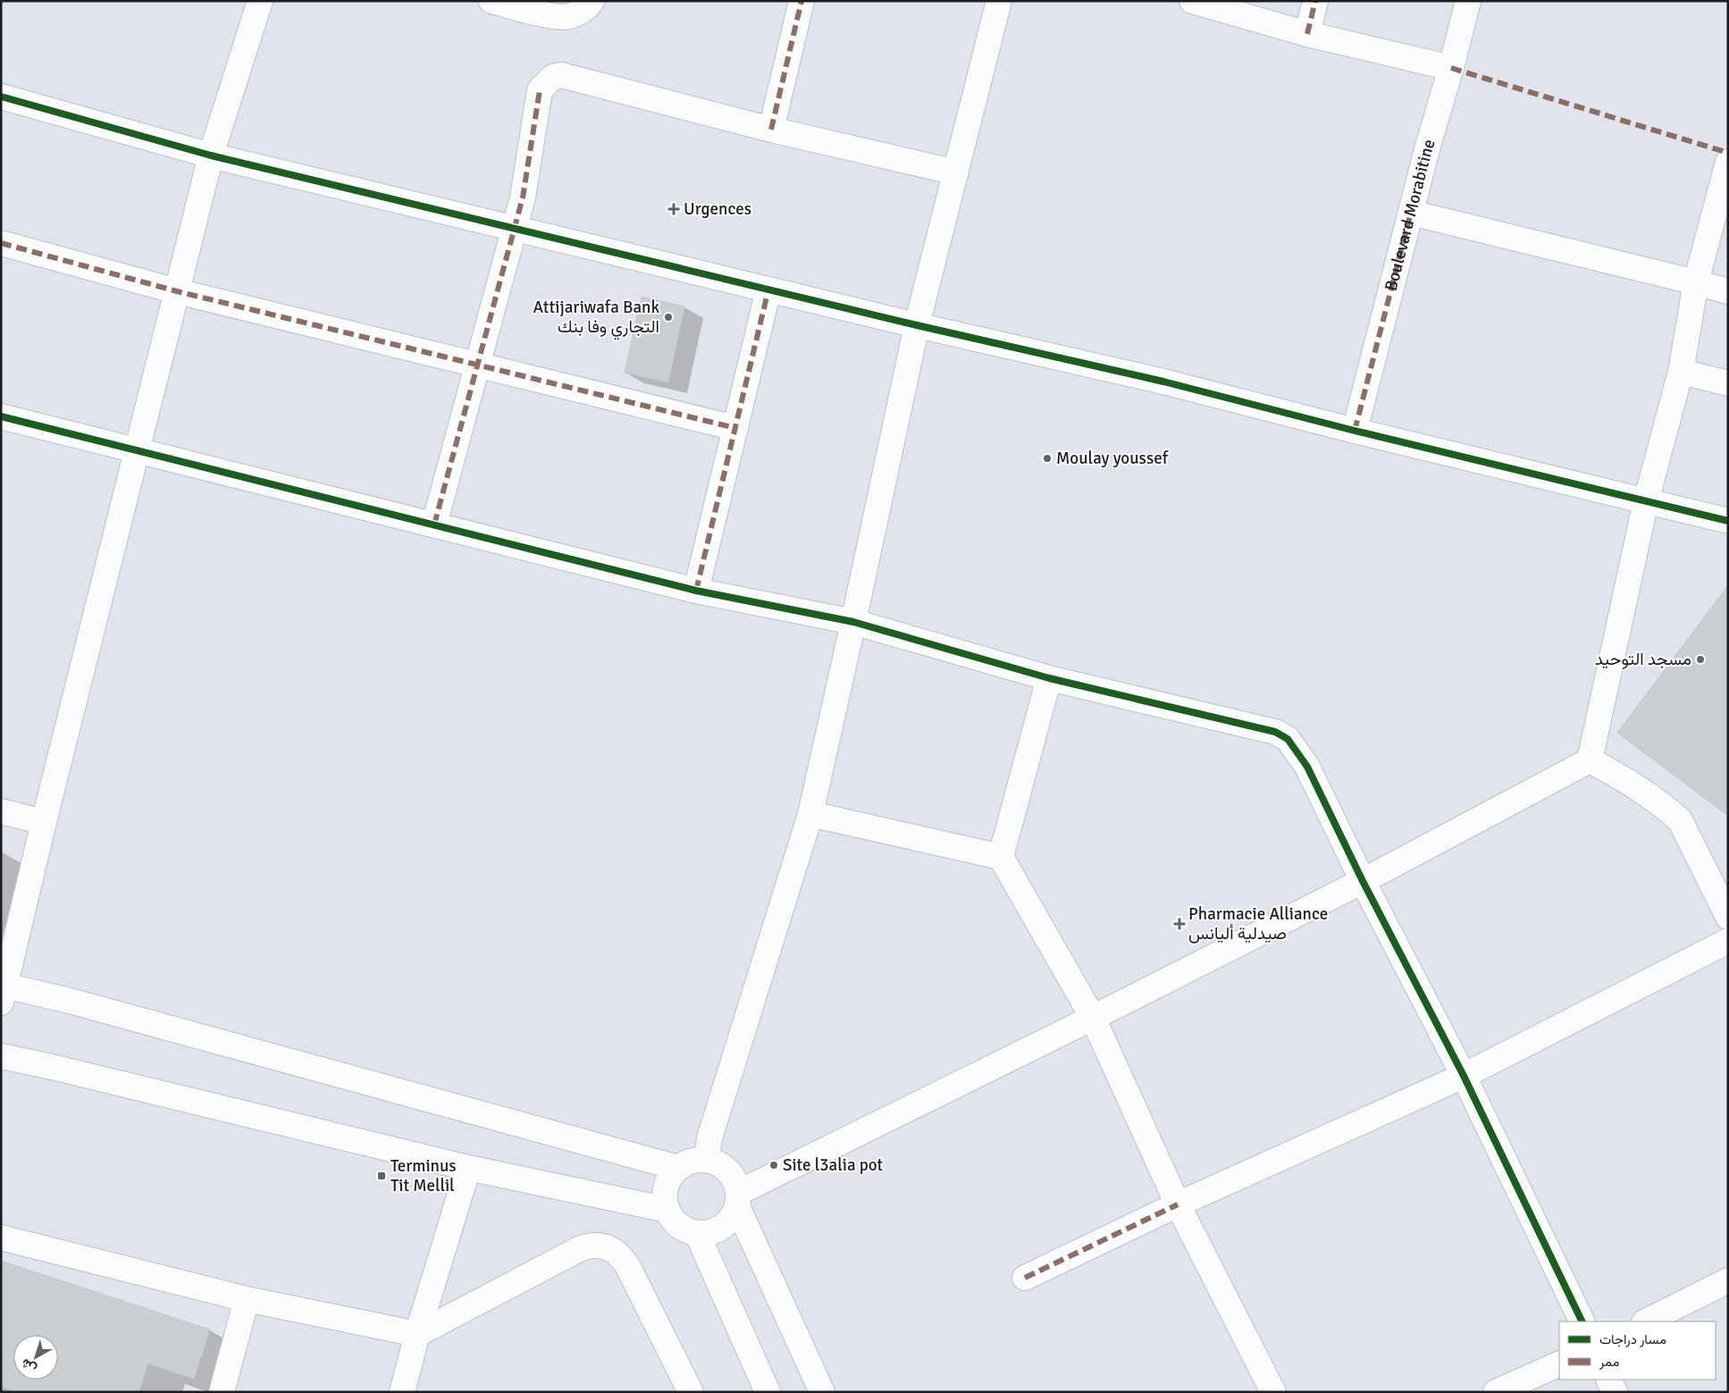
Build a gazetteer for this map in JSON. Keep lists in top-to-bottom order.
{
  "streets": {
    "street": ["Boulevard Morabitine"]
  },
  "places": {
    "health": ["Urgences", "Pharmacie Alliance صيدلية أليانس"],
    "other": [
      "Attijariwafa Bank التجاري وفا بنك",
      "Moulay youssef",
      "مسجد التوحيد",
      "Site l3alia pot"
    ],
    "transit": ["Terminus Tit Mellil"]
  },
  "legend": ["مسار دراجات", "ممر"],
  "north": "bottom left"
}
